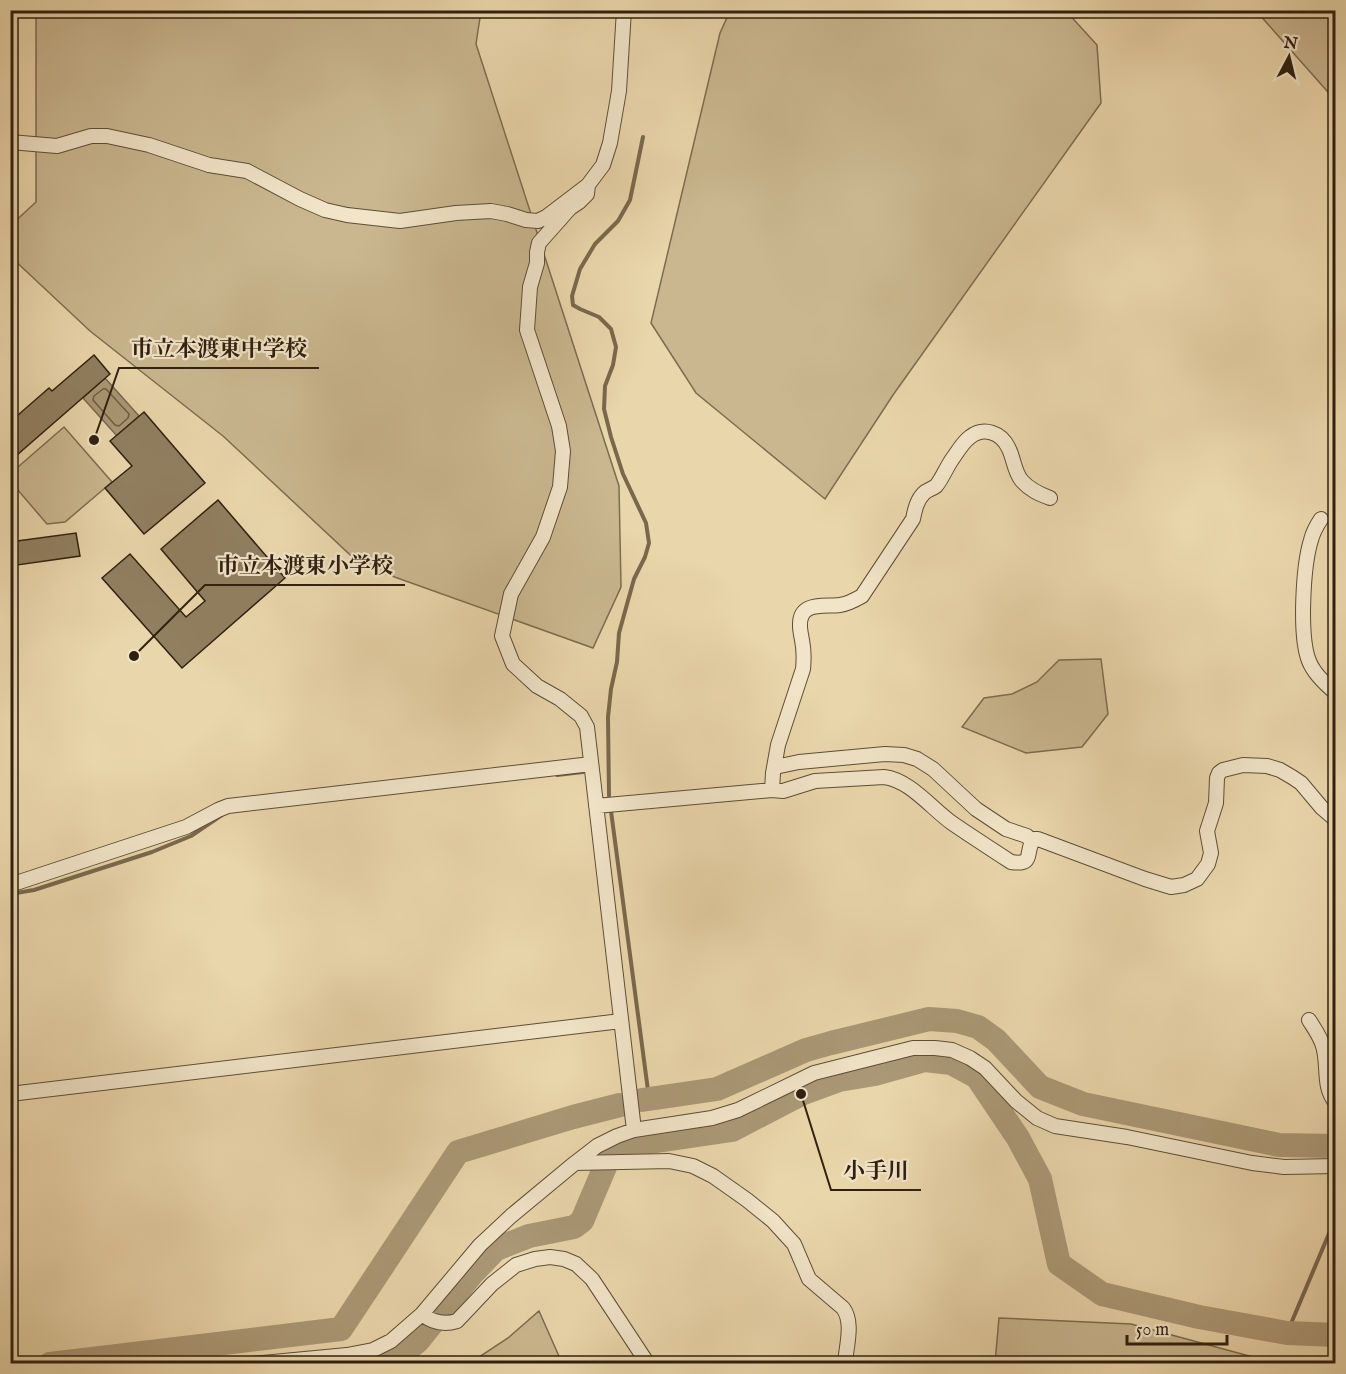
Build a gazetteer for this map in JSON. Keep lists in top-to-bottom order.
{
  "places": ["市立本渡東中学校", "市立本渡東小学校", "小手川"],
  "scale_bar": "50 m",
  "north": "top"
}
